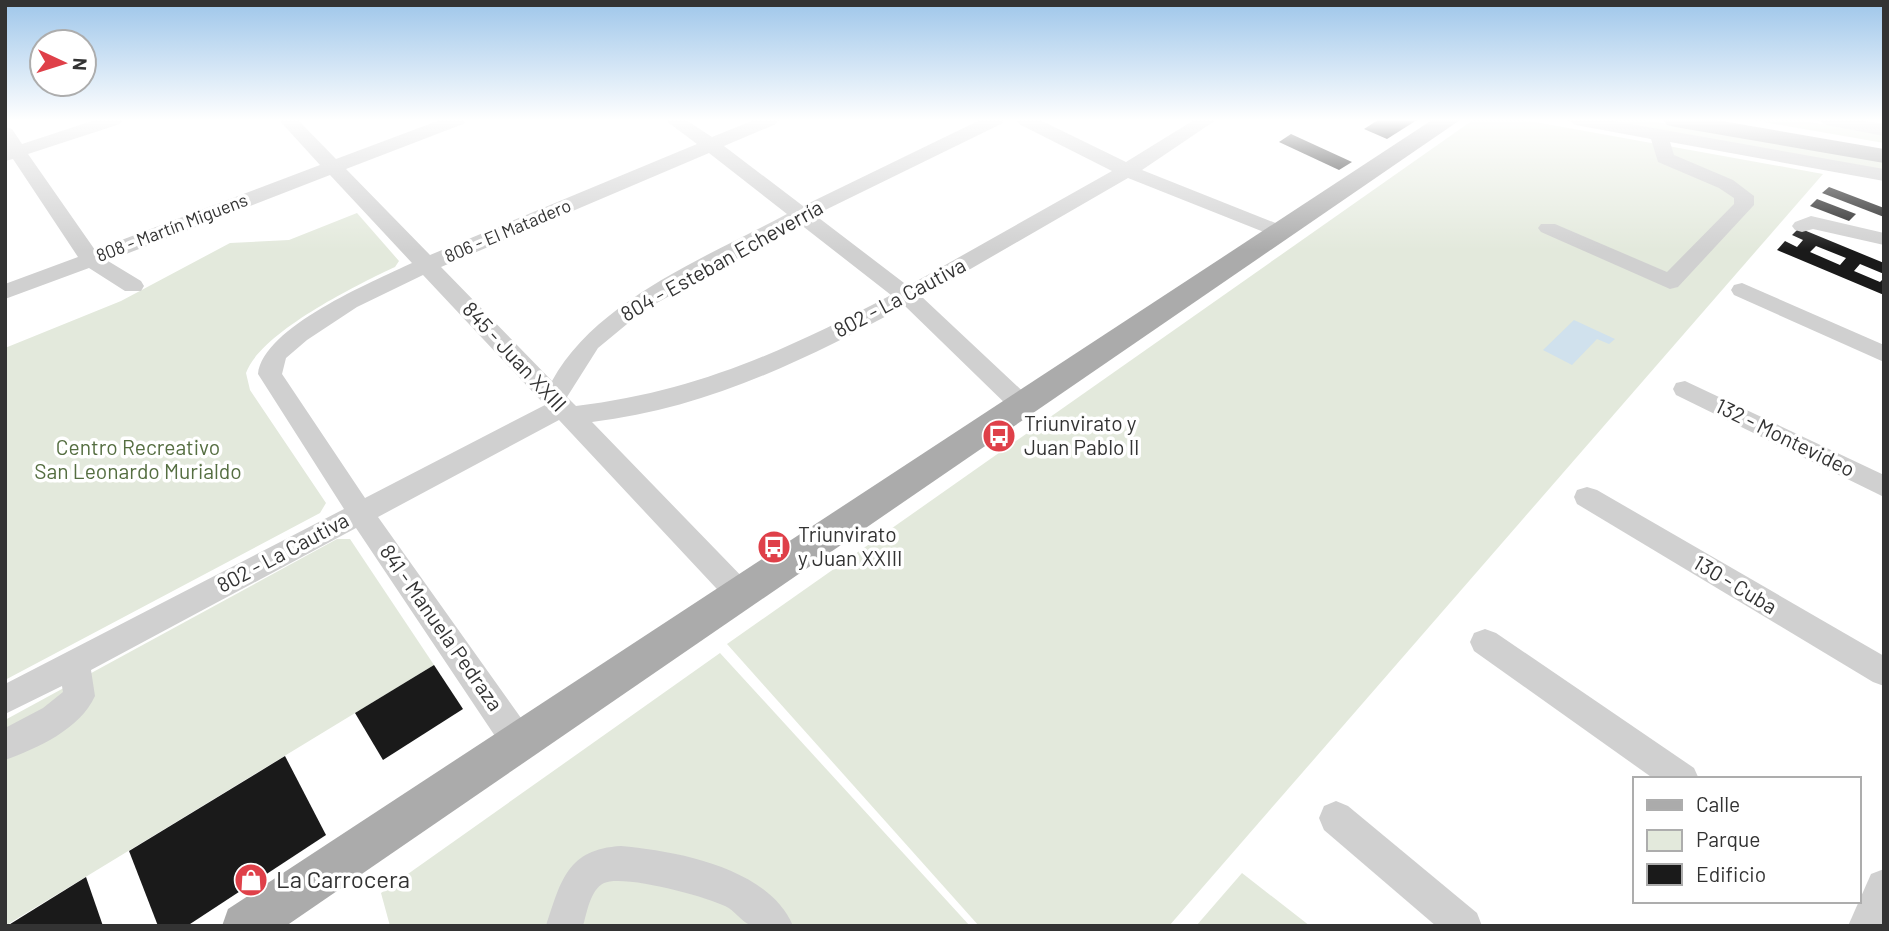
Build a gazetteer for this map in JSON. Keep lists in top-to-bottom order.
{
  "streets": {
    "street": [
      "808 - Martín Miguens",
      "806 - El Matadero",
      "804 - Esteban Echeverría",
      "802 - La Cautiva",
      "845 - Juan XXIII",
      "132 - Montevideo",
      "130 - Cuba",
      "841 - Manuela Pedraza"
    ]
  },
  "crossings": [
    ["808 - Martín Miguens", "845 - Juan XXIII"],
    ["806 - El Matadero", "845 - Juan XXIII"],
    ["806 - El Matadero", "841 - Manuela Pedraza"],
    ["804 - Esteban Echeverría", "802 - La Cautiva"],
    ["804 - Esteban Echeverría", "845 - Juan XXIII"],
    ["802 - La Cautiva", "845 - Juan XXIII"],
    ["802 - La Cautiva", "841 - Manuela Pedraza"]
  ],
  "parks": ["Centro Recreativo San Leonardo Murialdo"],
  "places": {
    "bus stop": ["Triunvirato y Juan Pablo II", "Triunvirato y Juan XXIII"],
    "shop": ["La Carrocera"]
  },
  "legend": ["Calle", "Parque", "Edificio"],
  "north": "right"
}
